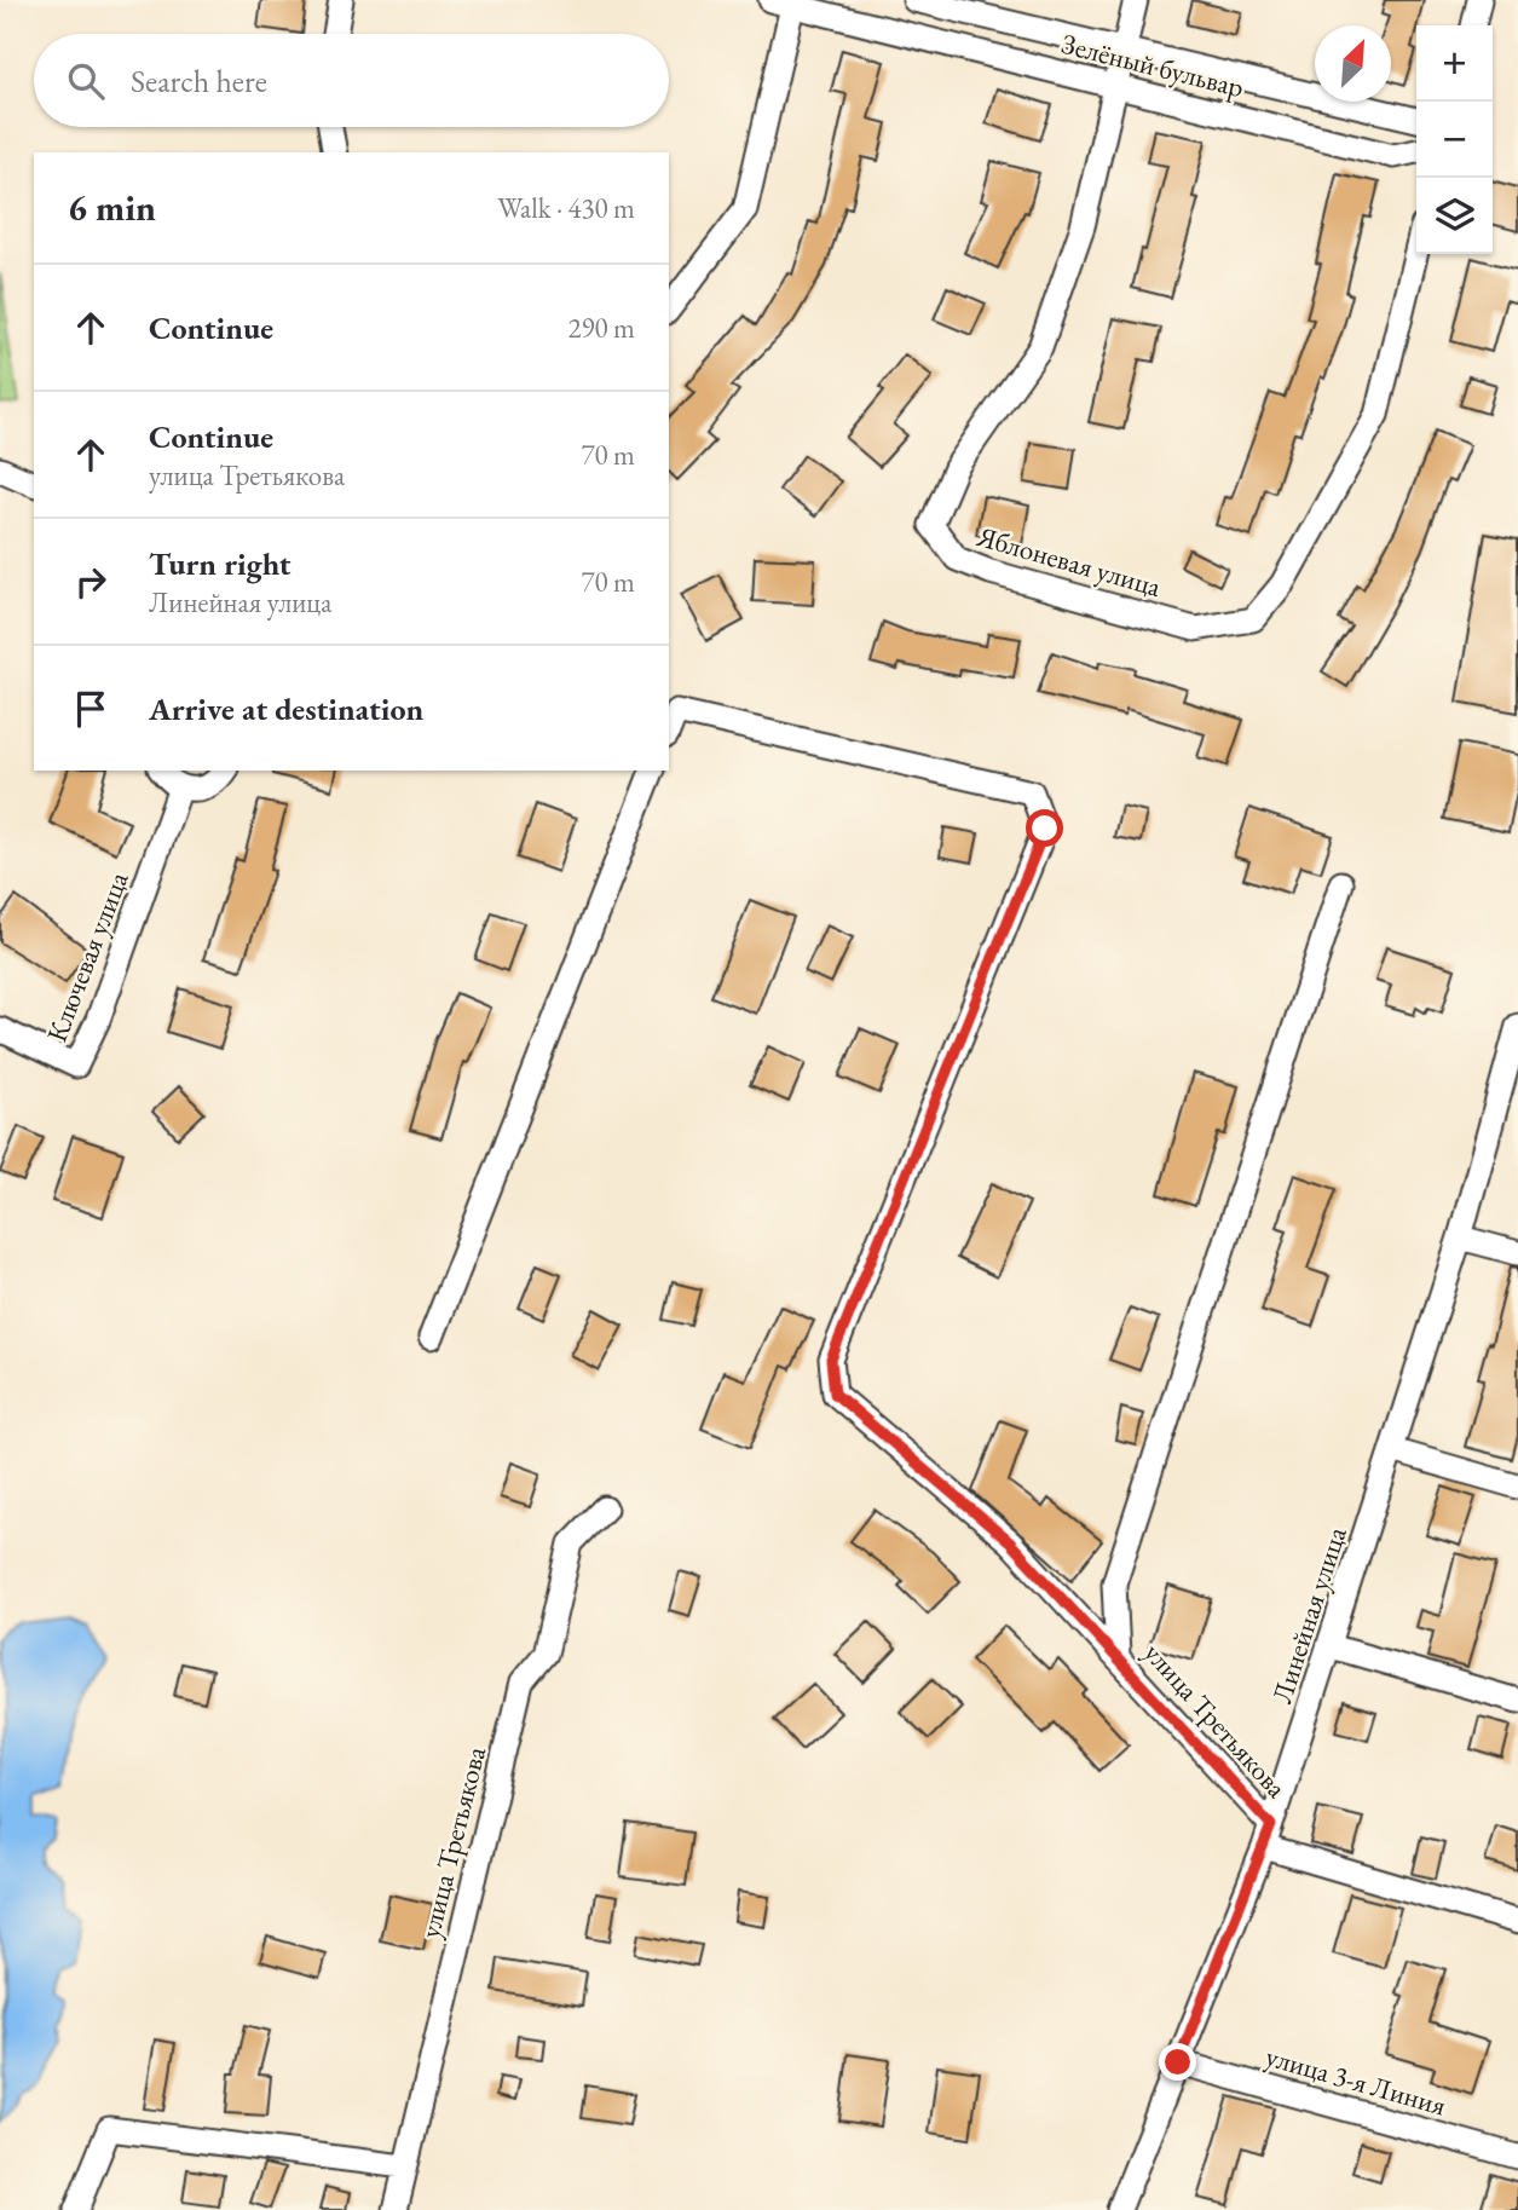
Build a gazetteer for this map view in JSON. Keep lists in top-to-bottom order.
{
  "streets": {
    "street": [
      "Зелёный бульвар",
      "Яблоневая улица",
      "Ключевая улица",
      "Линейная улица",
      "улица Третьякова",
      "улица 3-я Линия"
    ]
  },
  "crossings": [
    ["Зелёный бульвар", "Яблоневая улица"],
    ["Линейная улица", "улица Третьякова"],
    ["Линейная улица", "улица 3-я Линия"]
  ],
  "north": "top right",
  "page": {
    "map_buttons": ["+", "−"],
    "search": "Search here",
    "heading": ["6 min", "Walk · 430 m"],
    "list": [
      ["Continue", "290 m"],
      ["Continue", "улица Третьякова", "70 m"],
      ["Turn right", "Линейная улица", "70 m"],
      "Arrive at destination"
    ]
  }
}
